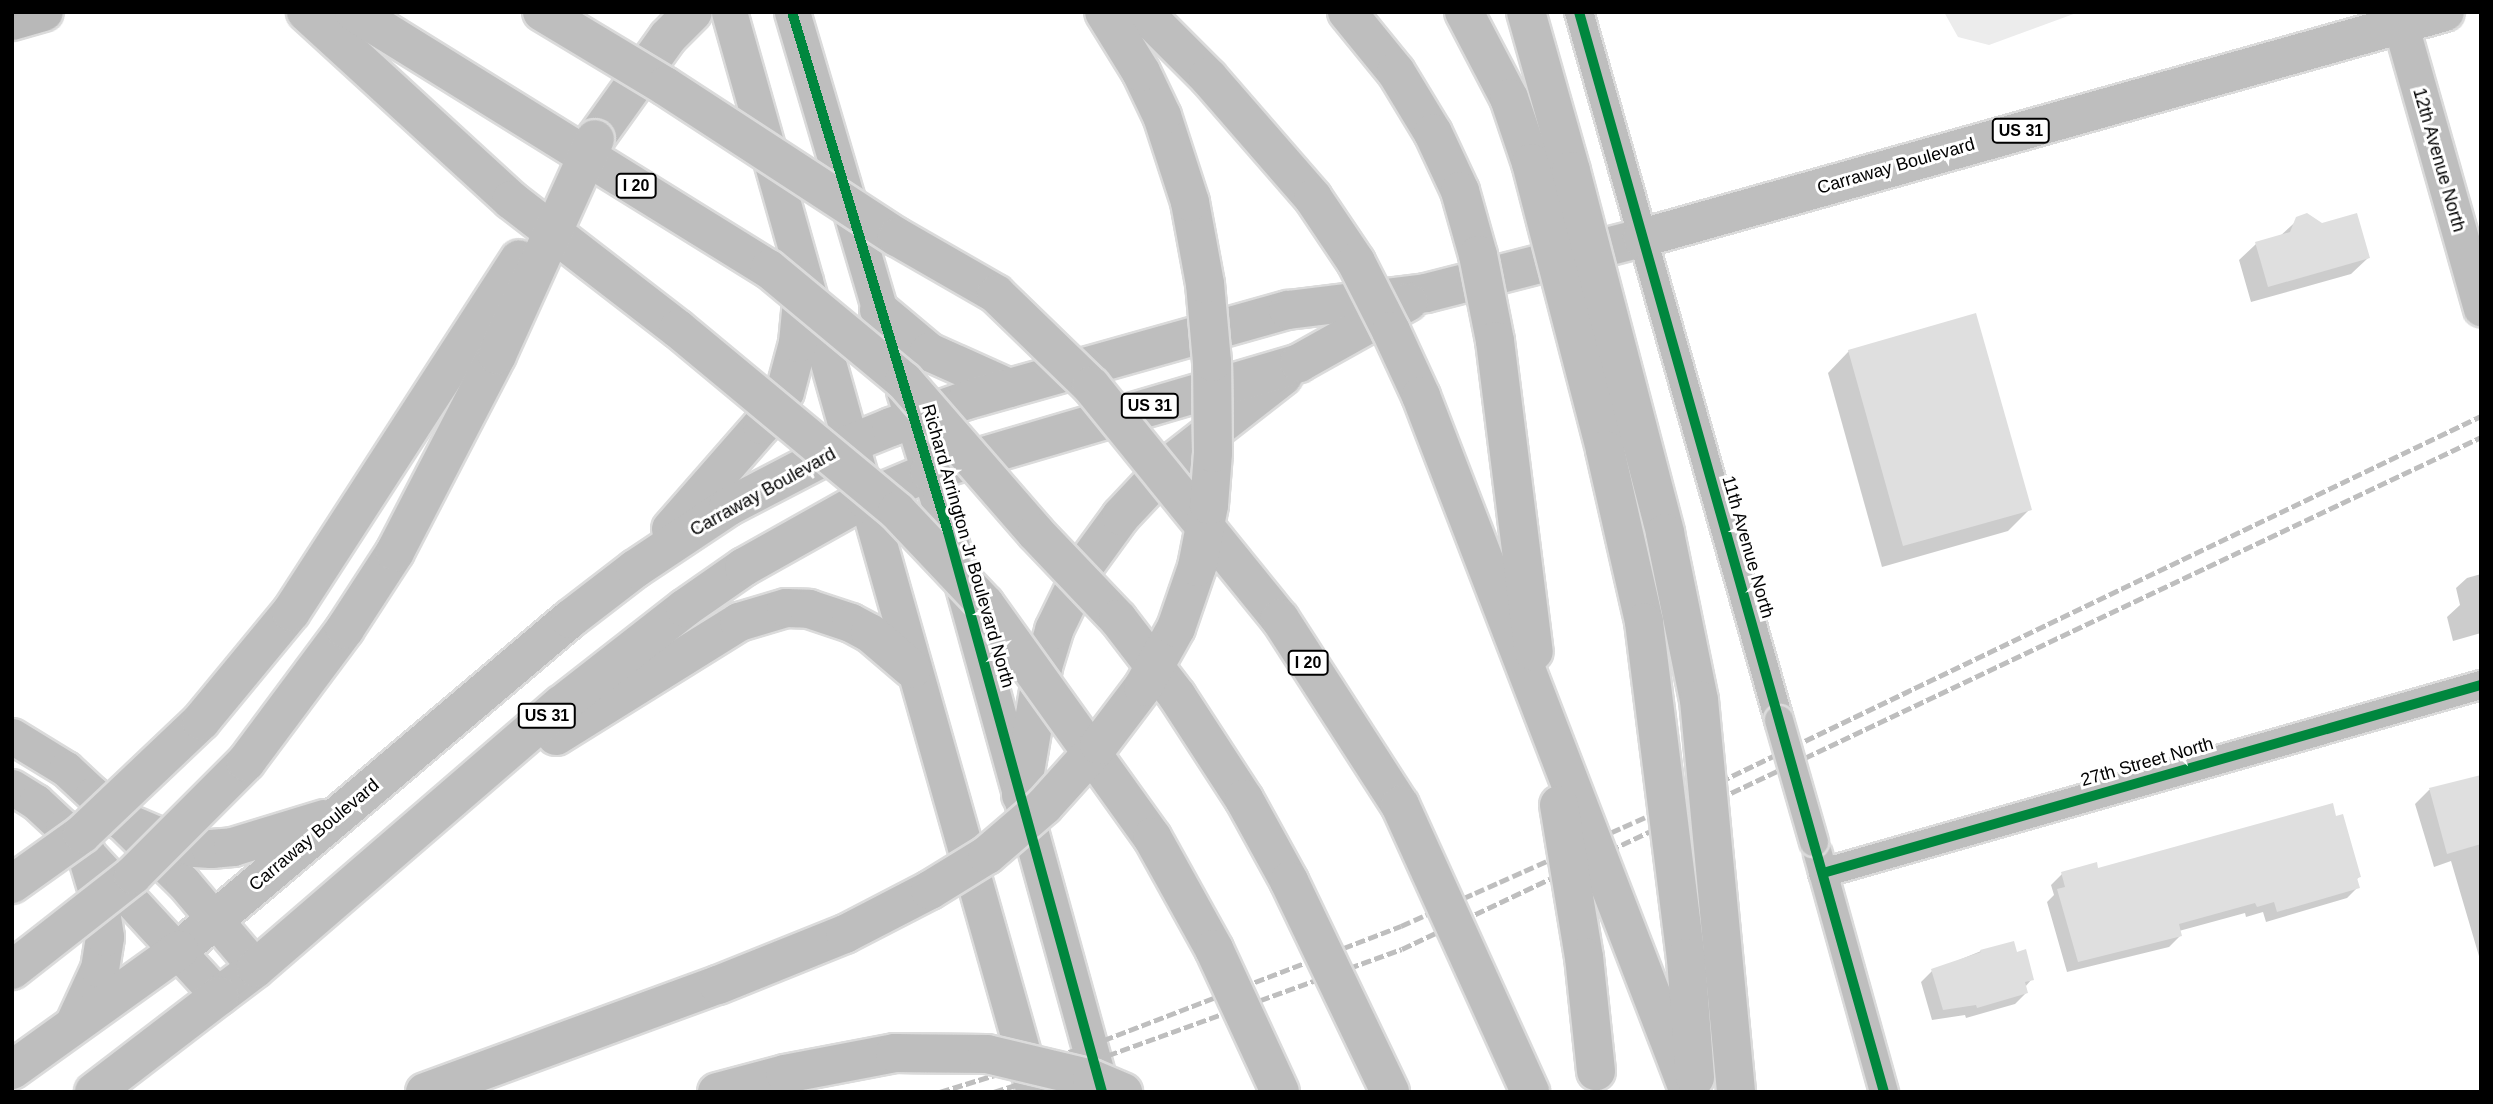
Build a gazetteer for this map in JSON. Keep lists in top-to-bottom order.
{
  "streets": {
    "main road": ["US 31", "Carraway Boulevard", "I 20"],
    "street": [
      "12th Avenue North",
      "Richard Arrington Jr Boulevard North",
      "11th Avenue North",
      "27th Street North"
    ]
  },
  "crossings": [
    ["US 31", "Carraway Boulevard"],
    ["12th Avenue North", "Carraway Boulevard"],
    ["Carraway Boulevard", "Richard Arrington Jr Boulevard North"],
    ["Carraway Boulevard", "11th Avenue North"],
    ["11th Avenue North", "27th Street North"]
  ]
}
